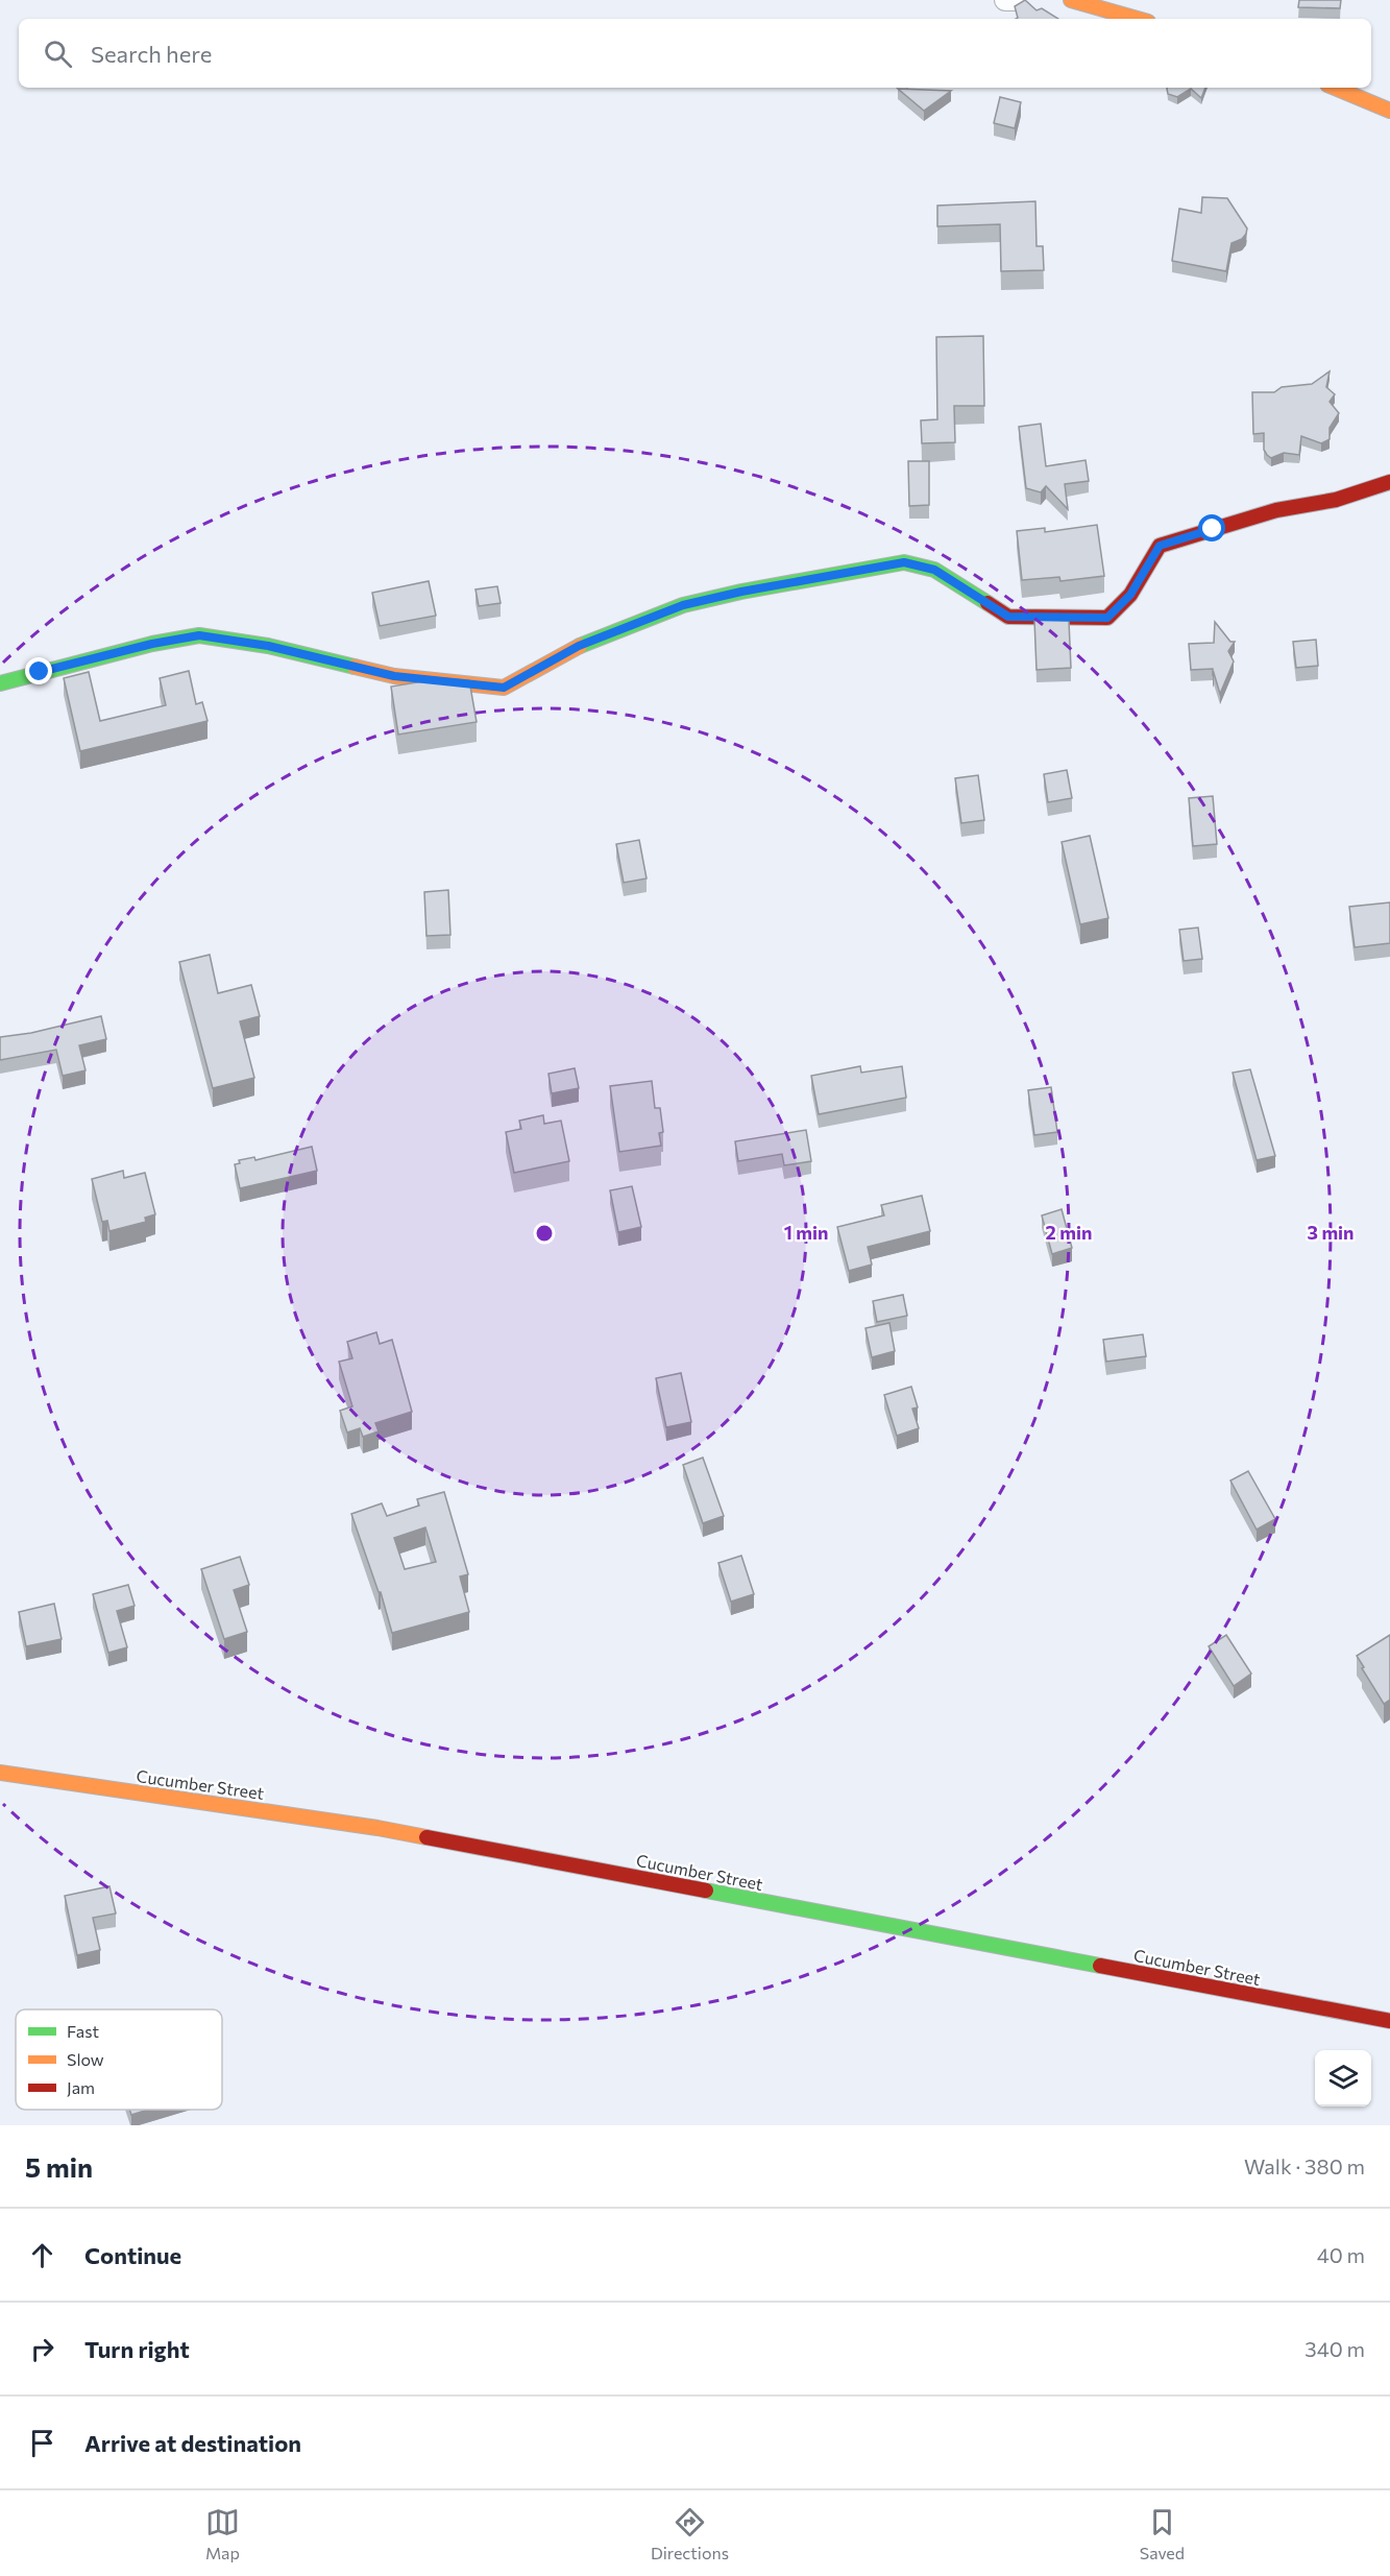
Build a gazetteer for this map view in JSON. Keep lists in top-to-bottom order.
{
  "streets": {
    "street": ["Cucumber Street"]
  },
  "legend": ["Fast", "Slow", "Jam"],
  "page": {
    "search": "Search here",
    "heading": ["5 min", "Walk · 380 m"],
    "list": [
      ["Continue", "40 m"],
      ["Turn right", "340 m"],
      "Arrive at destination"
    ],
    "nav": ["Map", "Directions", "Saved"]
  },
  "rings": ["1 min", "2 min", "3 min"]
}
